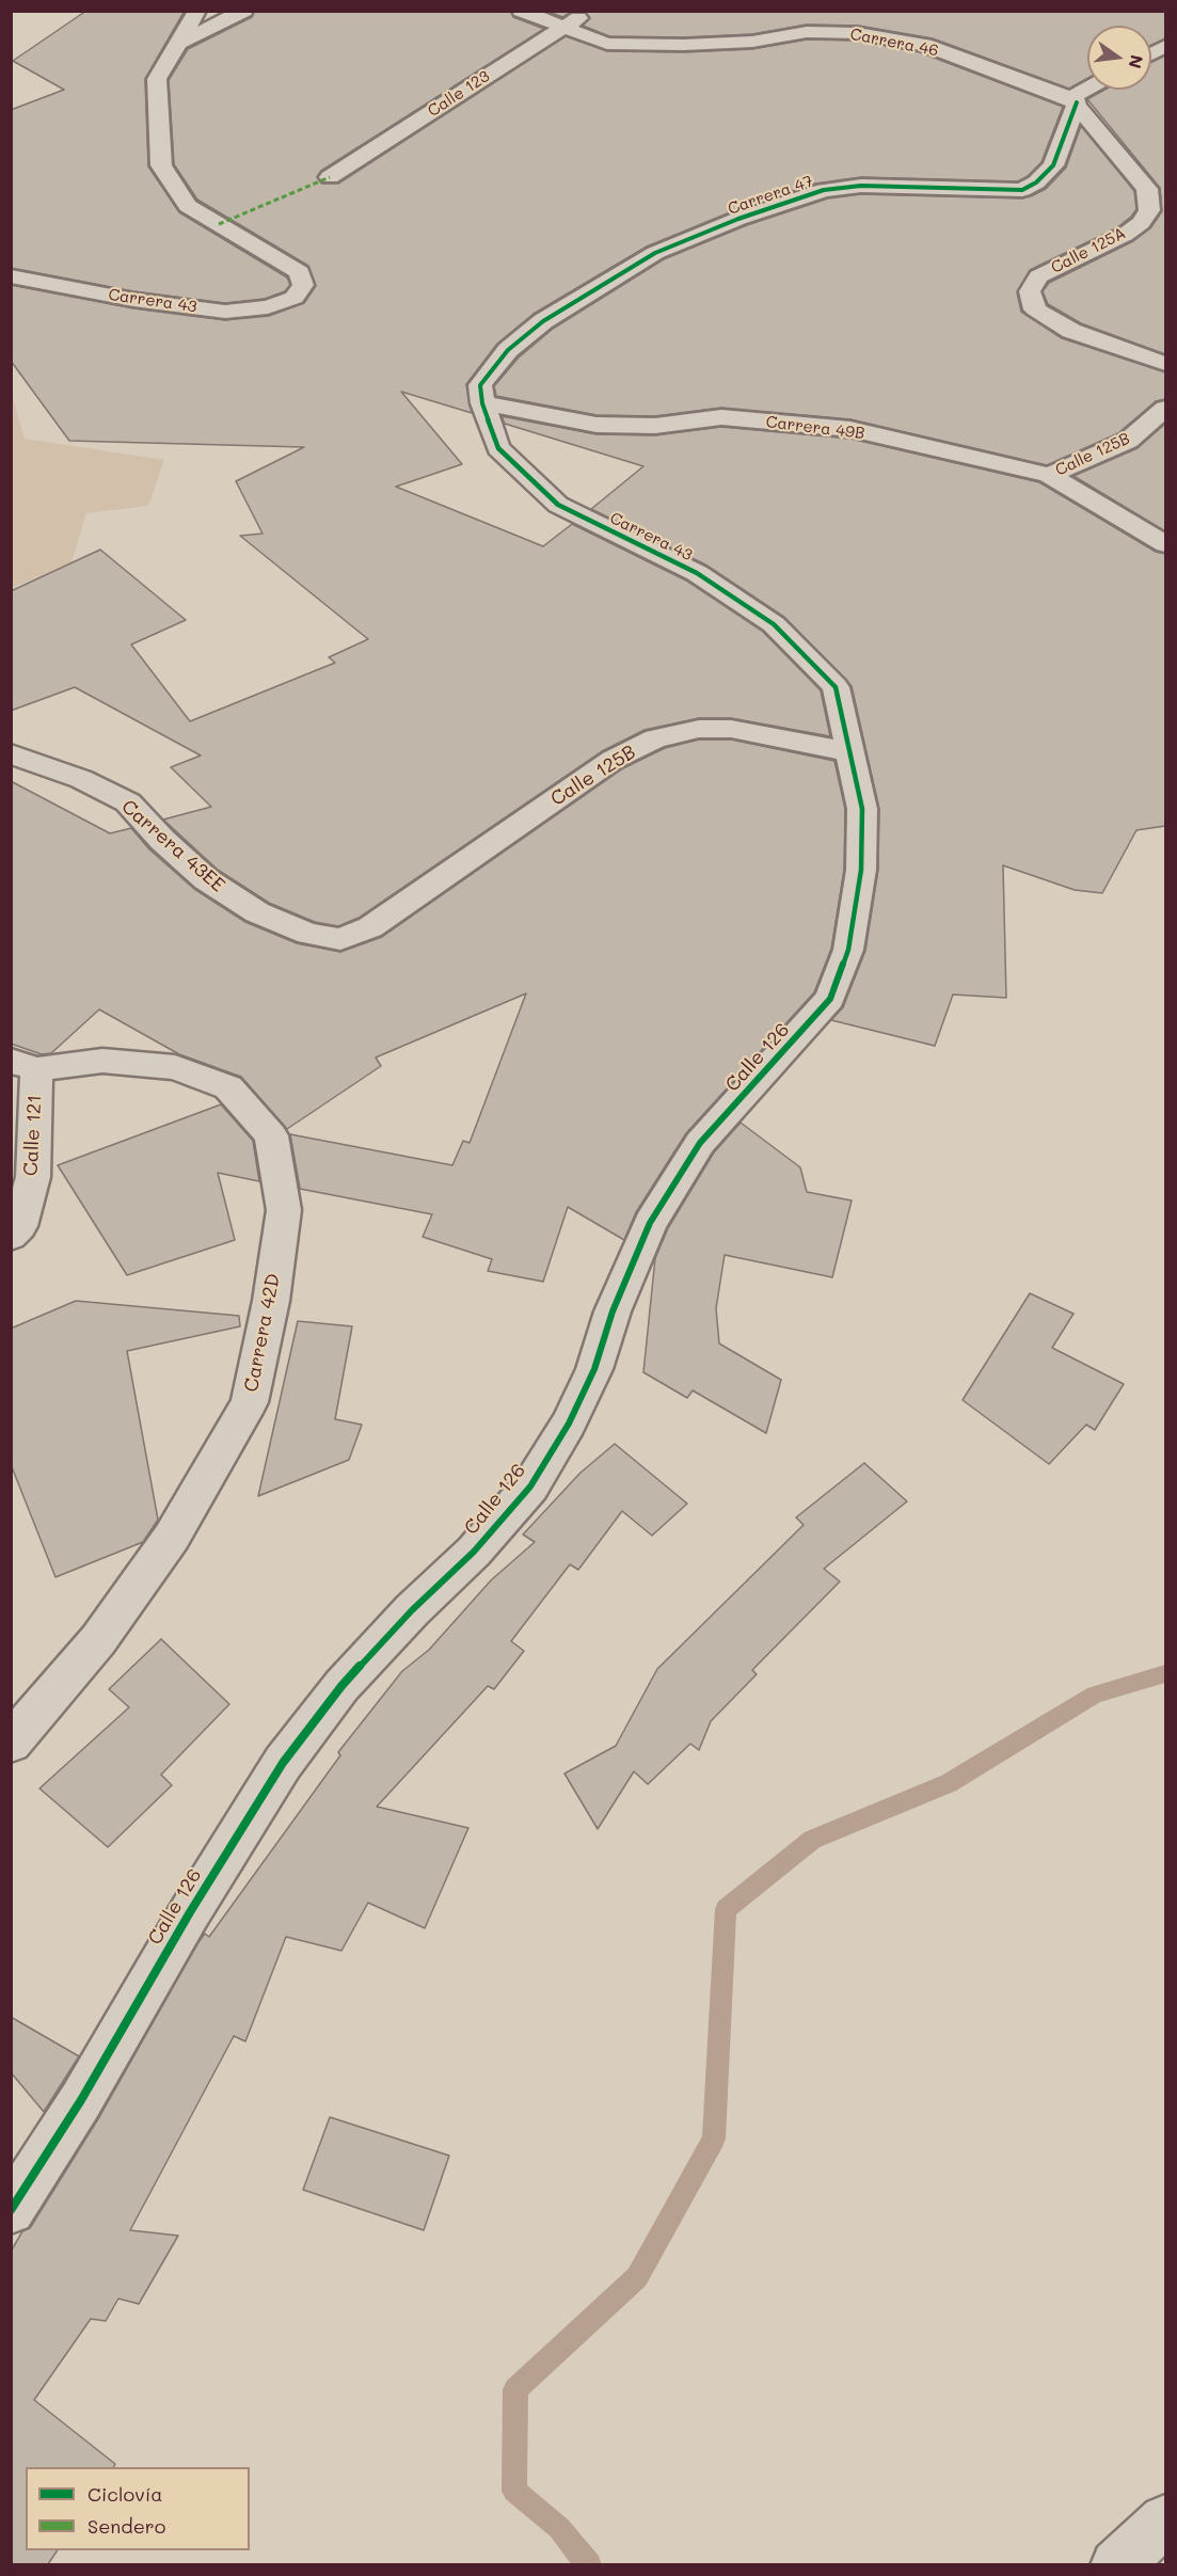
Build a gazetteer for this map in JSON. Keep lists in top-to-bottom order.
{
  "streets": {
    "street": [
      "Carrera 46",
      "Calle 123",
      "Carrera 47",
      "Calle 125A",
      "Carrera 43",
      "Carrera 49B",
      "Calle 125B",
      "Carrera 43EE",
      "Calle 126",
      "Calle 121",
      "Carrera 42D"
    ]
  },
  "crossings": [
    ["Carrera 46", "Calle 123"],
    ["Carrera 46", "Carrera 47"],
    ["Carrera 46", "Calle 125A"],
    ["Carrera 47", "Calle 125A"],
    ["Carrera 47", "Carrera 43"],
    ["Carrera 47", "Carrera 49B"],
    ["Carrera 43", "Carrera 49B"],
    ["Carrera 43", "Calle 125B"],
    ["Carrera 43", "Calle 126"],
    ["Carrera 49B", "Calle 125B"],
    ["Calle 125B", "Carrera 43EE"],
    ["Calle 125B", "Calle 126"],
    ["Calle 121", "Carrera 42D"]
  ],
  "legend": ["Ciclovía", "Sendero"],
  "north": "right"
}
